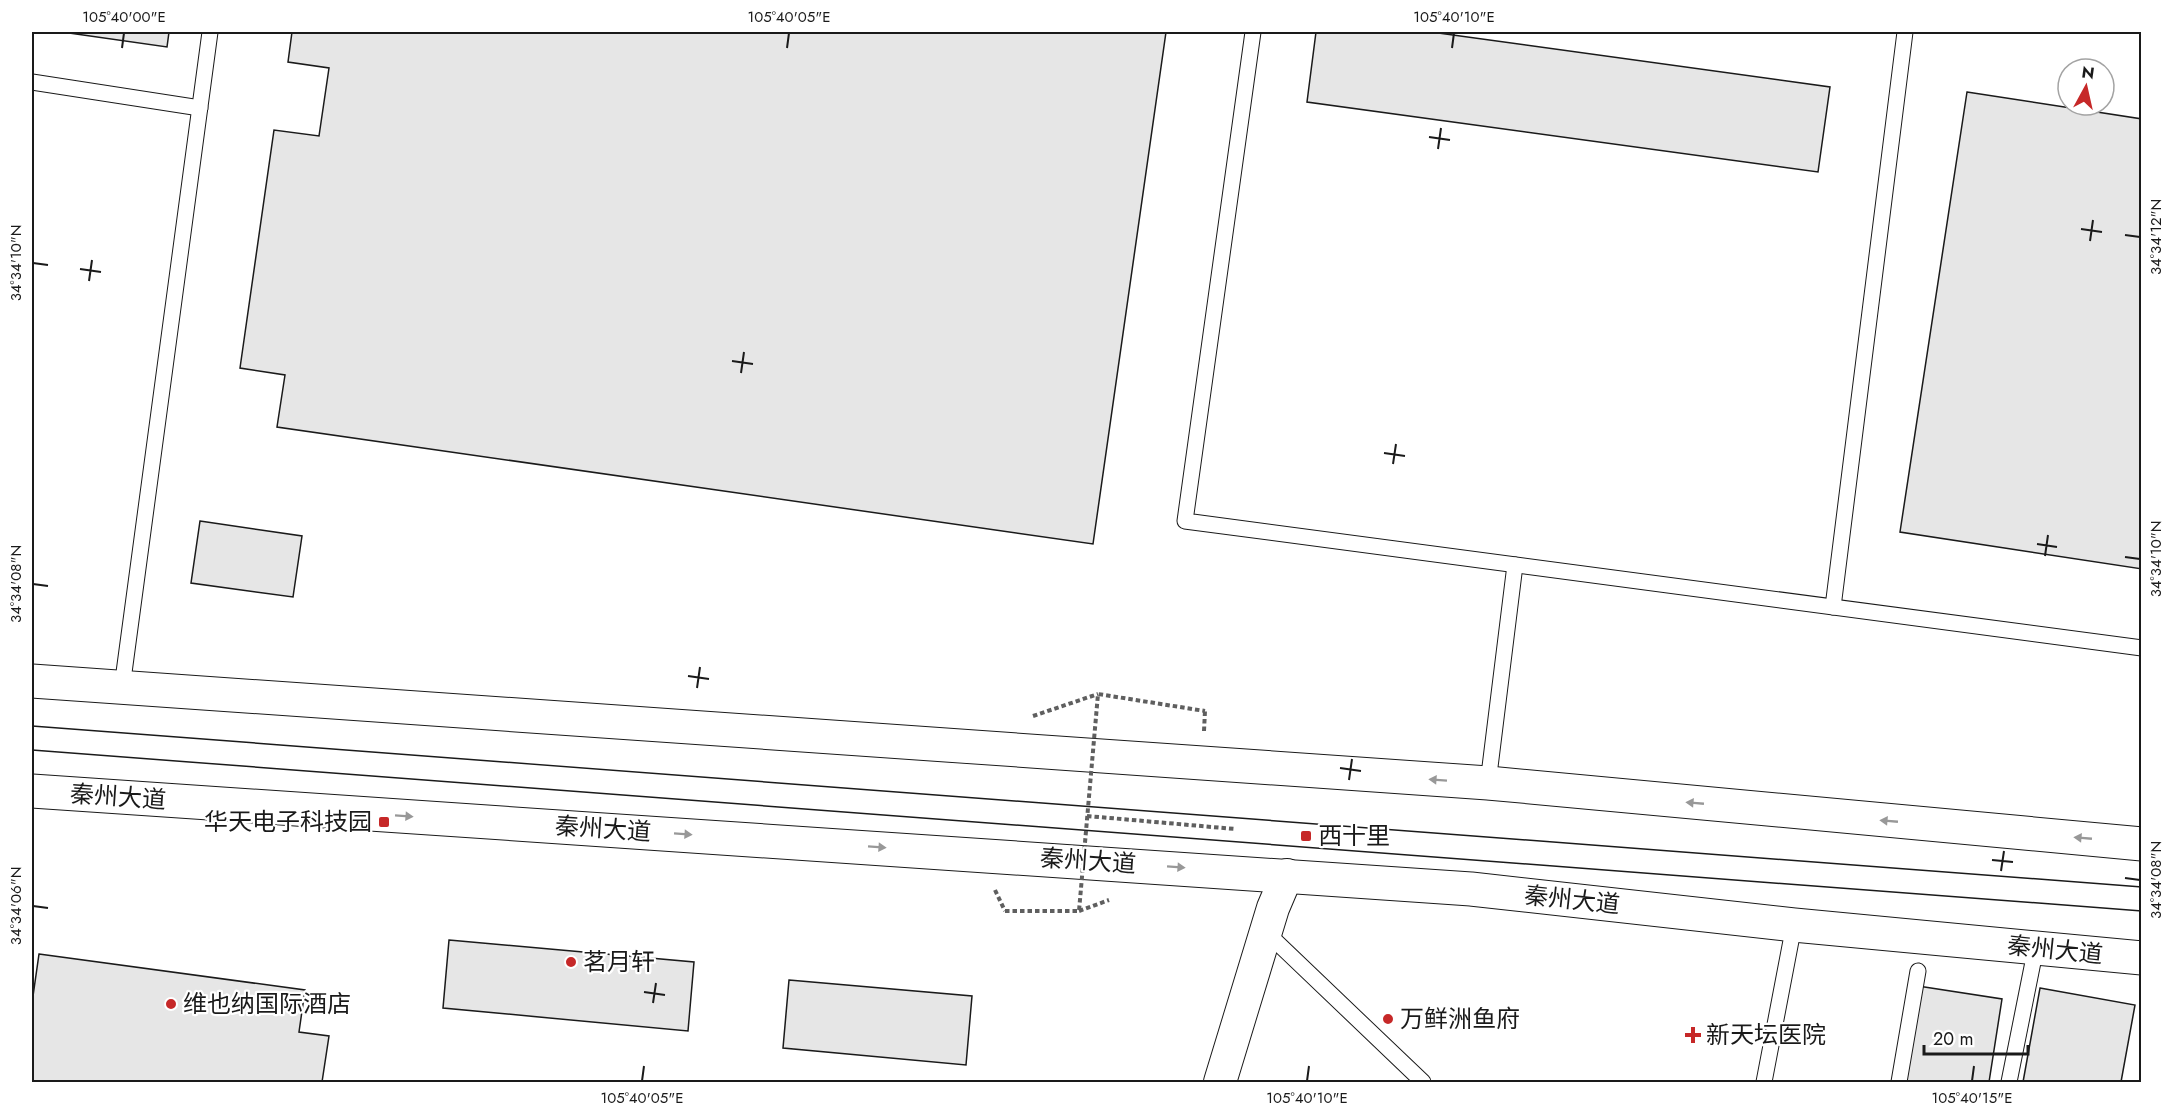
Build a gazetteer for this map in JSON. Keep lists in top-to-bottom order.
{
  "streets": {
    "highway": ["秦州大道"]
  },
  "places": {
    "transit": ["华天电子科技园", "西十里"],
    "other": ["茗月轩", "维也纳国际酒店", "万鲜洲鱼府"],
    "health": ["新天坛医院"]
  },
  "scale_bar": "20 m",
  "north": "top",
  "coordinates": [
    "105°40'00\"E",
    "105°40'05\"E",
    "105°40'10\"E",
    "34°34'12\"N",
    "34°34'10\"N",
    "34°34'08\"N",
    "34°34'06\"N",
    "105°40'15\"E"
  ]
}
